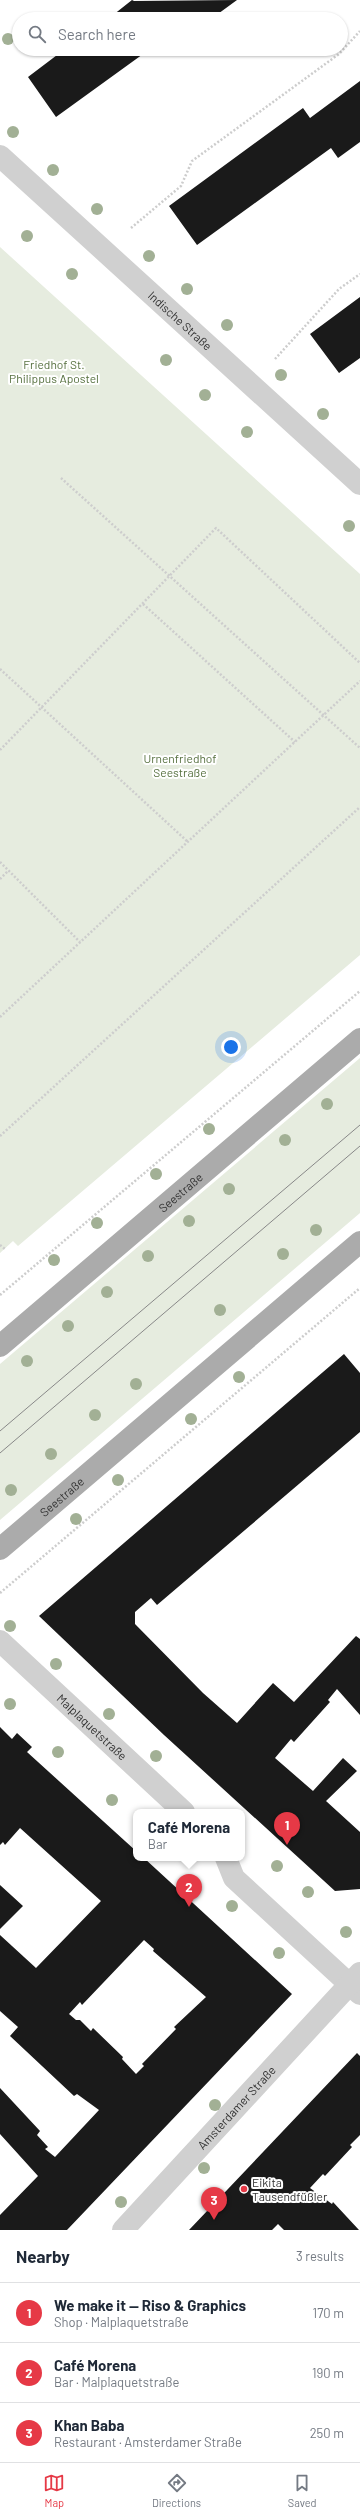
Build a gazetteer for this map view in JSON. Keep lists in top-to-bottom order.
{
  "streets": {
    "main road": ["Seestraße"],
    "street": ["Indische Straße", "Malplaquetstraße", "Amsterdamer Straße"]
  },
  "parks": ["Friedhof St. Philippus Apostel", "Urnenfriedhof Seestraße"],
  "places": ["Eikita Tausendfüßler"],
  "page": {
    "search": "Search here",
    "popup": ["Café Morena", "Bar"],
    "pins": ["1", "2", "3"],
    "heading": ["Nearby", "3 results"],
    "list": [
      {
        "mark": "1",
        "name": "We make it — Riso & Graphics",
        "note": "Shop · Malplaquetstraße",
        "value": "170 m"
      },
      {
        "mark": "2",
        "name": "Café Morena",
        "note": "Bar · Malplaquetstraße",
        "value": "190 m"
      },
      {
        "mark": "3",
        "name": "Khan Baba",
        "note": "Restaurant · Amsterdamer Straße",
        "value": "250 m"
      }
    ],
    "nav": ["Map", "Directions", "Saved"]
  }
}
